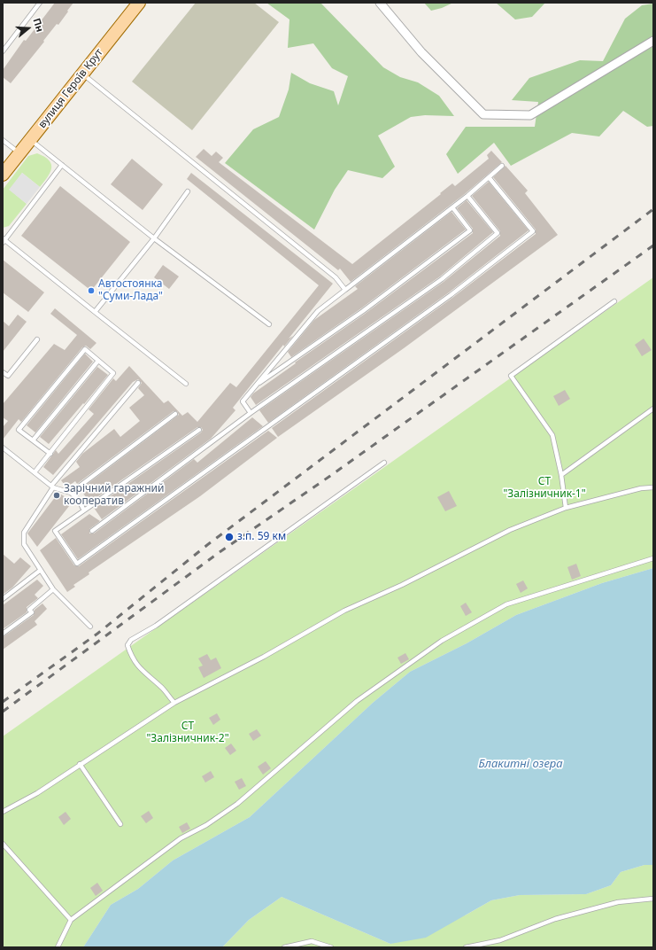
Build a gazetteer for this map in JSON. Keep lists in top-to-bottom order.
{
  "streets": {
    "main road": ["вулиця Героїв Крут"]
  },
  "water": ["Блакитні озера"],
  "parks": ["СТ \"Залізничник-1\"", "СТ \"Залізничник-2\""],
  "places": ["Автостоянка \"Суми-Лада\"", "Зарічний гаражний кооператив", "з.п. 59 км"],
  "north": "right"
}
